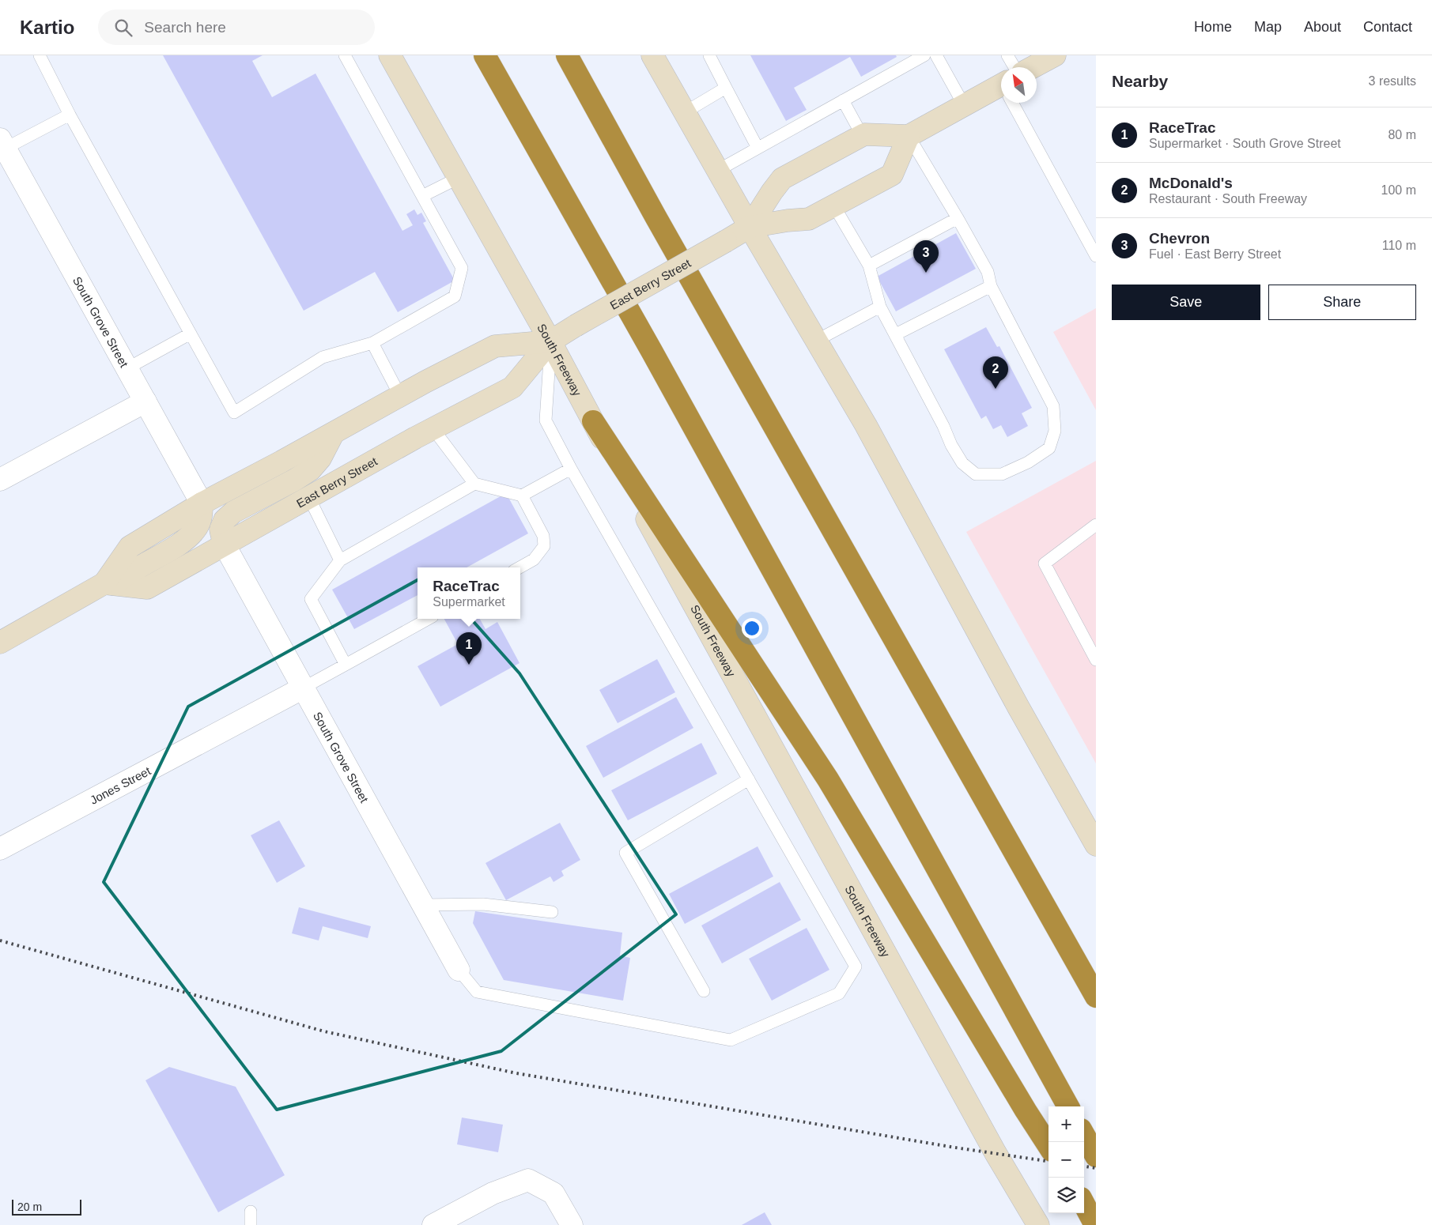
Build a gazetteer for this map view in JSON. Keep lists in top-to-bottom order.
{
  "streets": {
    "main road": ["East Berry Street", "South Freeway"],
    "street": ["South Grove Street", "Jones Street"]
  },
  "crossings": [
    ["East Berry Street", "South Grove Street"],
    ["East Berry Street", "South Freeway"],
    ["South Grove Street", "Jones Street"]
  ],
  "scale_bar": "20 m",
  "north": "top left",
  "page": {
    "header": "Kartio",
    "search": "Search here",
    "nav": [
      "Home",
      "Map",
      "About",
      "Contact"
    ],
    "heading": ["Nearby", "3 results"],
    "list": [
      {
        "mark": "1",
        "name": "RaceTrac",
        "note": "Supermarket · South Grove Street",
        "value": "80 m"
      },
      {
        "mark": "2",
        "name": "McDonald's",
        "note": "Restaurant · South Freeway",
        "value": "100 m"
      },
      {
        "mark": "3",
        "name": "Chevron",
        "note": "Fuel · East Berry Street",
        "value": "110 m"
      }
    ],
    "pins": ["3", "2", "1"],
    "buttons": ["Save", "Share"],
    "popup": ["RaceTrac", "Supermarket"],
    "map_buttons": ["+", "−"],
    "scale": "20 m"
  }
}
